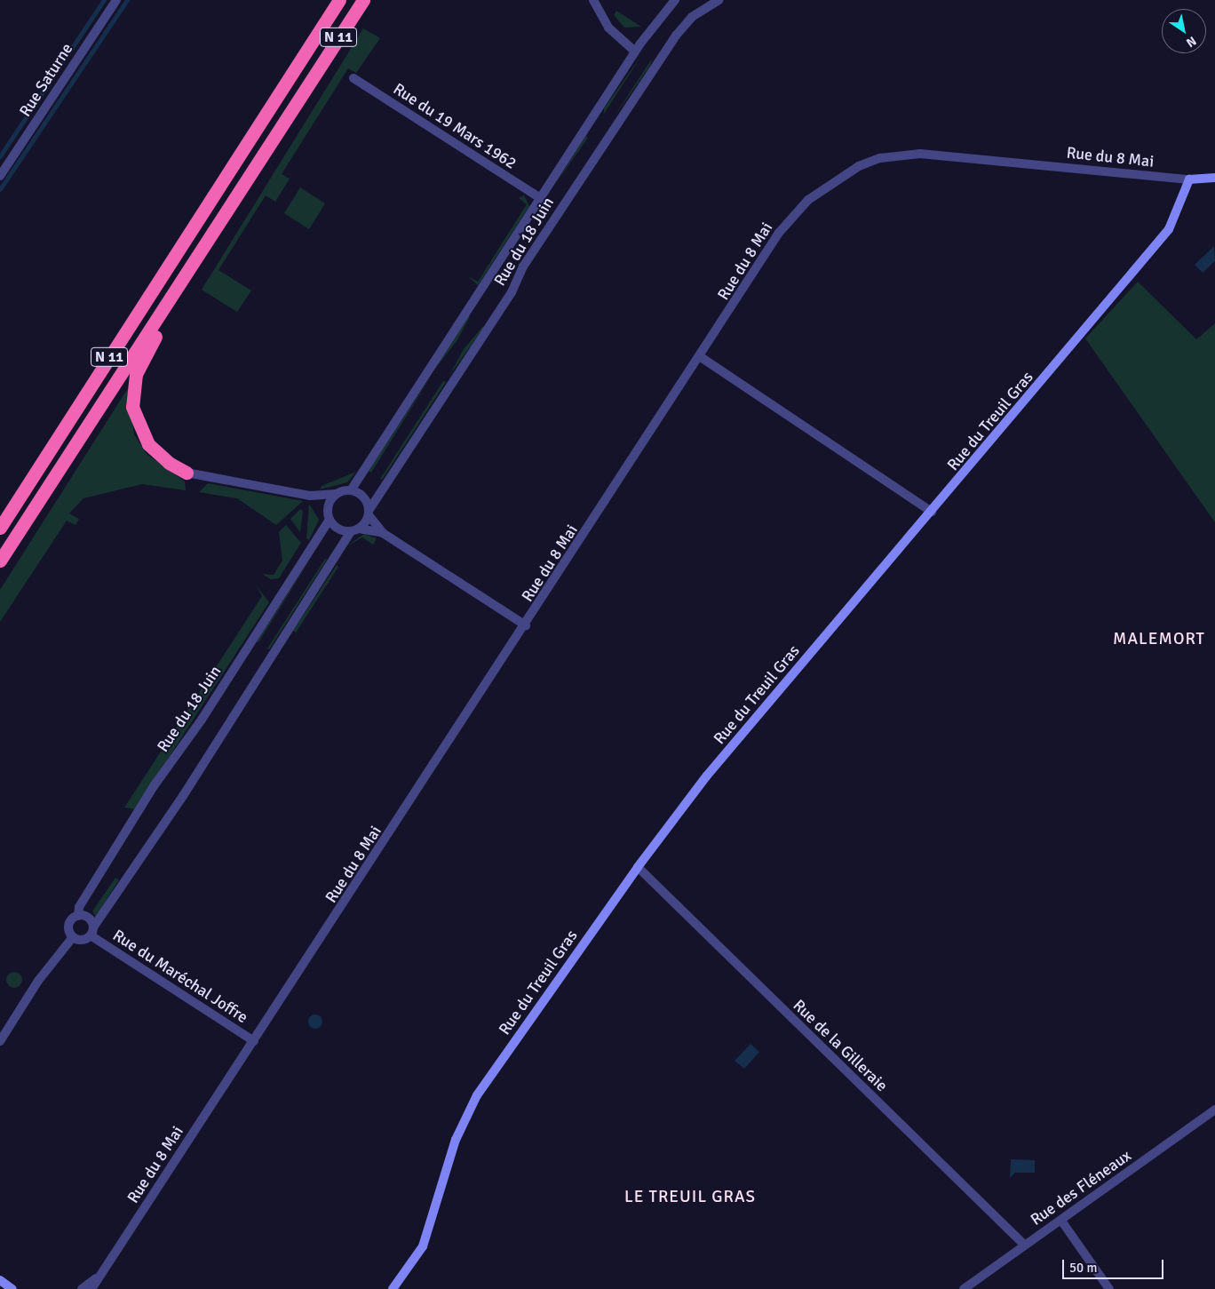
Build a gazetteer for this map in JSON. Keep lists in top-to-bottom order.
{
  "streets": {
    "highway": ["N 11"],
    "street": [
      "Rue Saturne",
      "Rue du 19 Mars 1962",
      "Rue du 8 Mai",
      "Rue du 18 Juin",
      "Rue du Treuil Gras",
      "Rue du Maréchal Joffre",
      "Rue de la Gilleraie",
      "Rue des Fléneaux"
    ]
  },
  "crossings": [
    ["Rue du 19 Mars 1962", "Rue du 18 Juin"],
    ["Rue du 8 Mai", "Rue du Treuil Gras"],
    ["Rue du 8 Mai", "Rue du Maréchal Joffre"],
    ["Rue du 18 Juin", "Rue du Maréchal Joffre"],
    ["Rue du Treuil Gras", "Rue de la Gilleraie"],
    ["Rue de la Gilleraie", "Rue des Fléneaux"]
  ],
  "districts": ["MALEMORT", "LE TREUIL GRAS"],
  "scale_bar": "50 m",
  "north": "bottom right"
}
